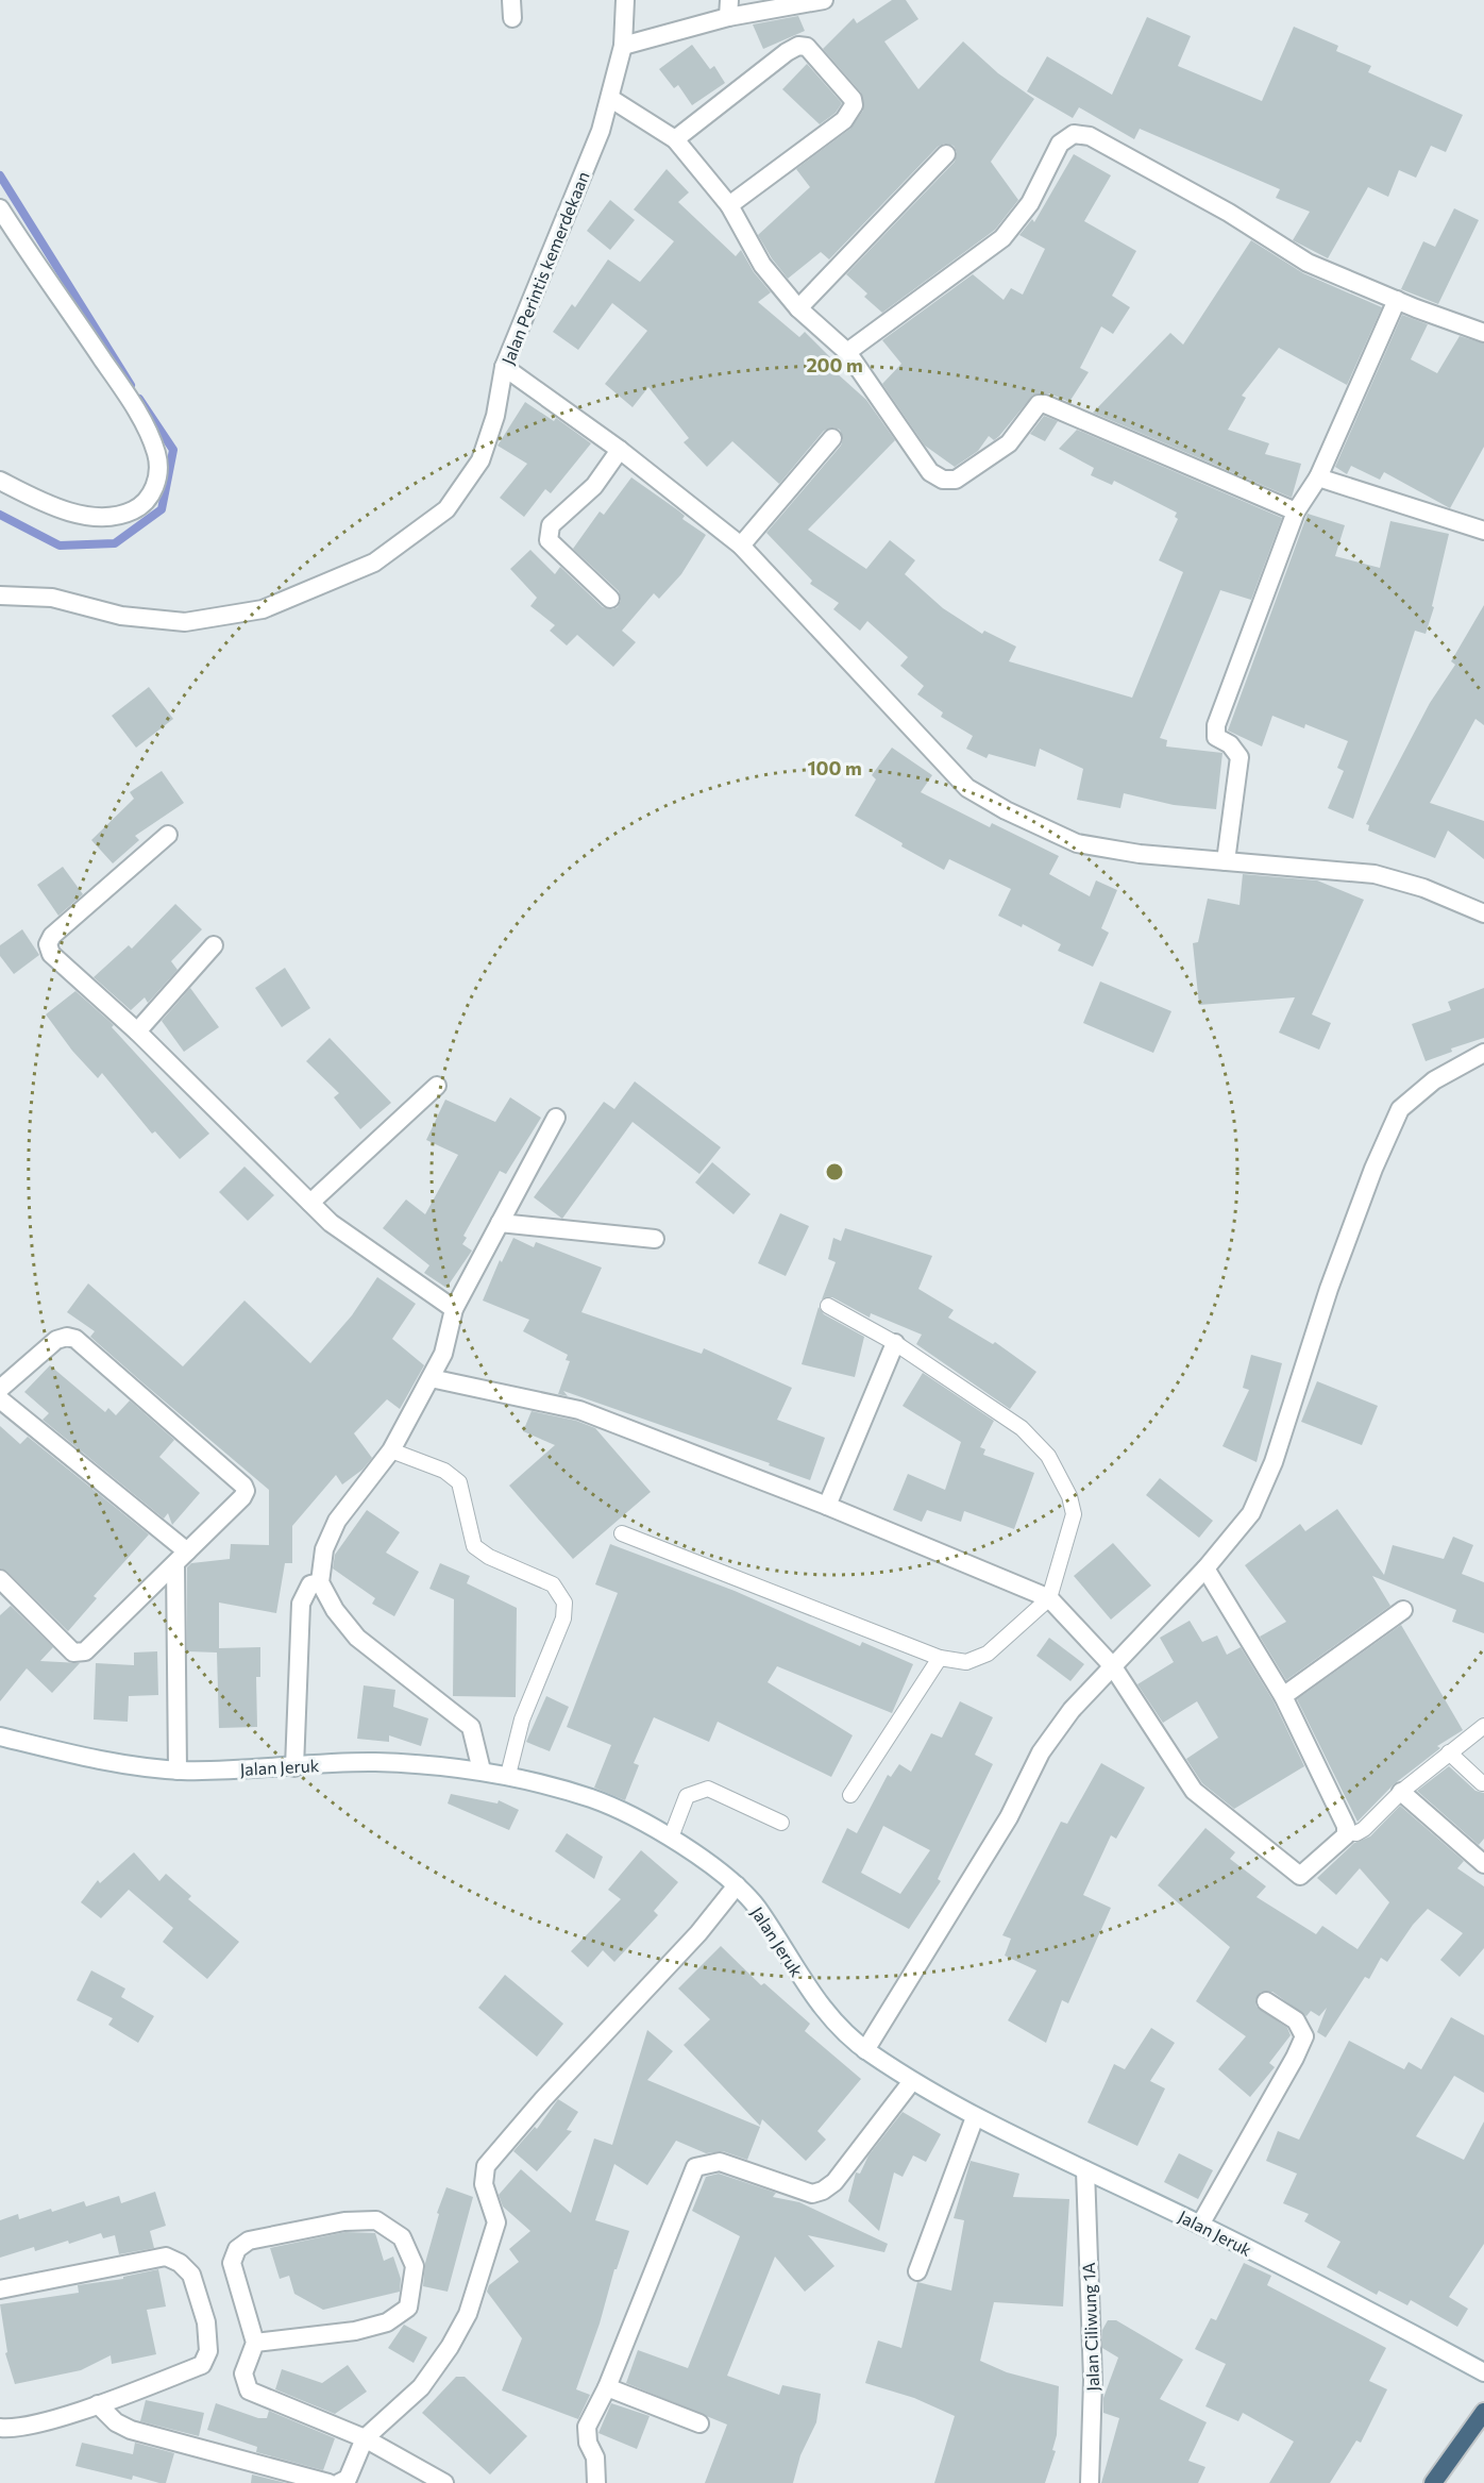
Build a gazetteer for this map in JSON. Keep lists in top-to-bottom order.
{
  "streets": {
    "street": ["Jalan Perintis kemerdekaan", "Jalan Jeruk", "Jalan Ciliwung 1A"]
  },
  "crossings": [
    ["Jalan Jeruk", "Jalan Ciliwung 1A"]
  ],
  "rings": ["200 m", "100 m"]
}
